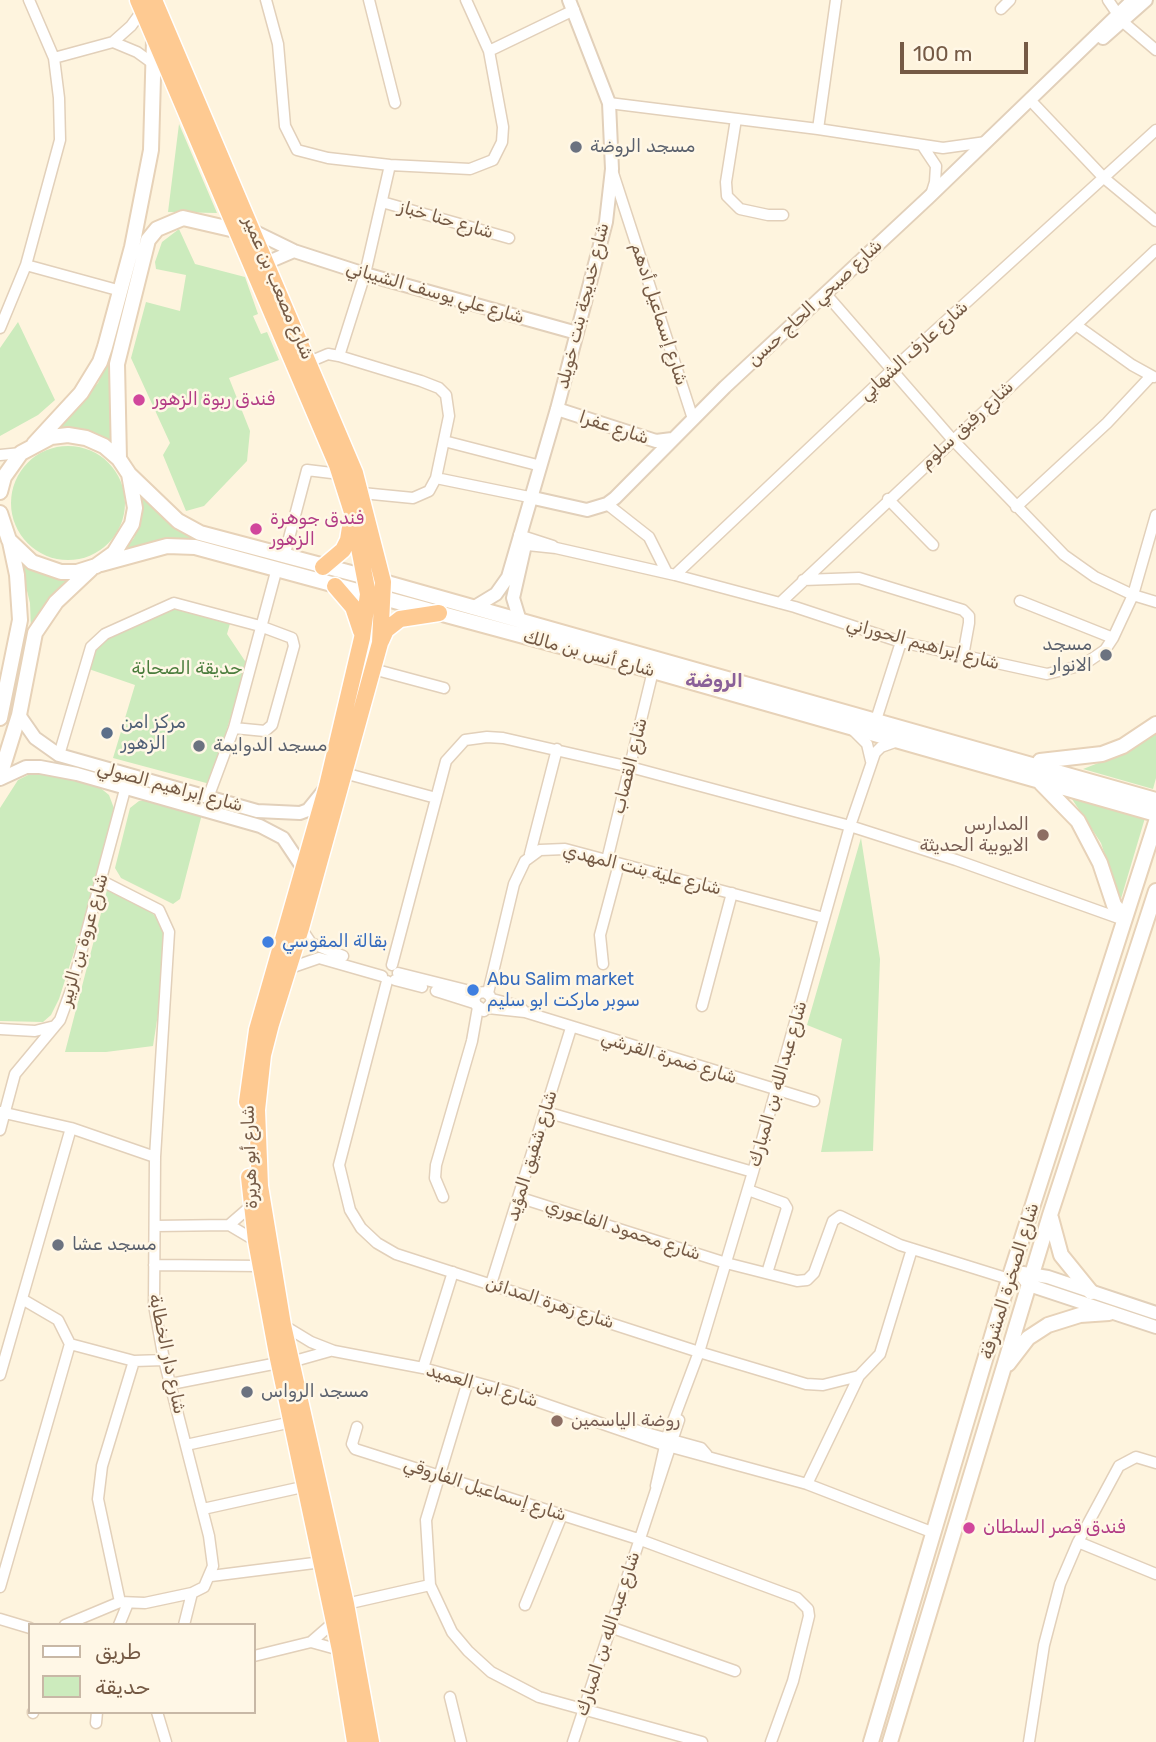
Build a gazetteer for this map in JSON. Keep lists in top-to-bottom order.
{
  "streets": {
    "highway": ["شارع مصعب بن عمير", "شارع أبو هريرة"],
    "main road": ["شارع أنس بن مالك", "شارع الصخرة المشرفة"],
    "street": [
      "شارع حنا خباز",
      "شارع علي يوسف الشيباني",
      "شارع صبحي الحاج حسن",
      "شارع خديجة بنت خويلد",
      "شارع إسماعيل أدهم",
      "شارع عارف الشهابي",
      "شارع رفيق سلوم",
      "شارع عفرا",
      "شارع إبراهيم الحوراني",
      "شارع القصاب",
      "شارع إبراهيم الصولي",
      "شارع علية بنت المهدي",
      "شارع عروة بن الزبير",
      "شارع ضمرة القرشي",
      "شارع عبدالله بن المبارك",
      "شارع شفيق المؤيد",
      "شارع محمود الفاعوري",
      "شارع زهرة المدائن",
      "شارع دار الخطابة",
      "شارع ابن العميد",
      "شارع إسماعيل الفاروقي"
    ]
  },
  "crossings": [
    ["شارع مصعب بن عمير", "شارع علي يوسف الشيباني"],
    ["شارع مصعب بن عمير", "شارع أنس بن مالك"],
    ["شارع مصعب بن عمير", "شارع أبو هريرة"],
    ["شارع علي يوسف الشيباني", "شارع خديجة بنت خويلد"],
    ["شارع صبحي الحاج حسن", "شارع إسماعيل أدهم"],
    ["شارع صبحي الحاج حسن", "شارع عفرا"],
    ["شارع خديجة بنت خويلد", "شارع إسماعيل أدهم"],
    ["شارع خديجة بنت خويلد", "شارع عفرا"],
    ["شارع خديجة بنت خويلد", "شارع إبراهيم الحوراني"],
    ["شارع خديجة بنت خويلد", "شارع أنس بن مالك"],
    ["شارع عارف الشهابي", "شارع إبراهيم الحوراني"],
    ["شارع رفيق سلوم", "شارع إبراهيم الحوراني"],
    ["شارع أنس بن مالك", "شارع القصاب"],
    ["شارع أنس بن مالك", "شارع أبو هريرة"],
    ["شارع القصاب", "شارع علية بنت المهدي"],
    ["شارع القصاب", "شارع زهرة المدائن"],
    ["شارع إبراهيم الصولي", "شارع عروة بن الزبير"],
    ["شارع إبراهيم الصولي", "شارع أبو هريرة"],
    ["شارع علية بنت المهدي", "شارع عبدالله بن المبارك"],
    ["شارع عروة بن الزبير", "شارع دار الخطابة"],
    ["شارع ضمرة القرشي", "شارع عبدالله بن المبارك"],
    ["شارع ضمرة القرشي", "شارع شفيق المؤيد"],
    ["شارع ضمرة القرشي", "شارع أبو هريرة"],
    ["شارع ضمرة القرشي", "شارع زهرة المدائن"],
    ["شارع عبدالله بن المبارك", "شارع محمود الفاعوري"],
    ["شارع عبدالله بن المبارك", "شارع زهرة المدائن"],
    ["شارع عبدالله بن المبارك", "شارع ابن العميد"],
    ["شارع عبدالله بن المبارك", "شارع إسماعيل الفاروقي"],
    ["شارع شفيق المؤيد", "شارع محمود الفاعوري"],
    ["شارع شفيق المؤيد", "شارع زهرة المدائن"],
    ["شارع أبو هريرة", "شارع ابن العميد"],
    ["شارع الصخرة المشرفة", "شارع زهرة المدائن"],
    ["شارع الصخرة المشرفة", "شارع ابن العميد"],
    ["شارع دار الخطابة", "شارع ابن العميد"]
  ],
  "districts": ["الروضة"],
  "parks": ["حديقة الصحابة"],
  "places": [
    "مسجد الروضة",
    "فندق ربوة الزهور",
    "فندق جوهرة الزهور",
    "مسجد الانوار",
    "مركز امن الزهور",
    "مسجد الدوايمة",
    "المدارس الايوبية الحديثة",
    "بقالة المقوسي",
    "Abu Salim market سوبر ماركت ابو سليم",
    "مسجد عشا",
    "مسجد الرواس",
    "روضة الياسمين",
    "فندق قصر السلطان"
  ],
  "legend": ["طريق", "حديقة"],
  "scale_bar": "100 m"
}
